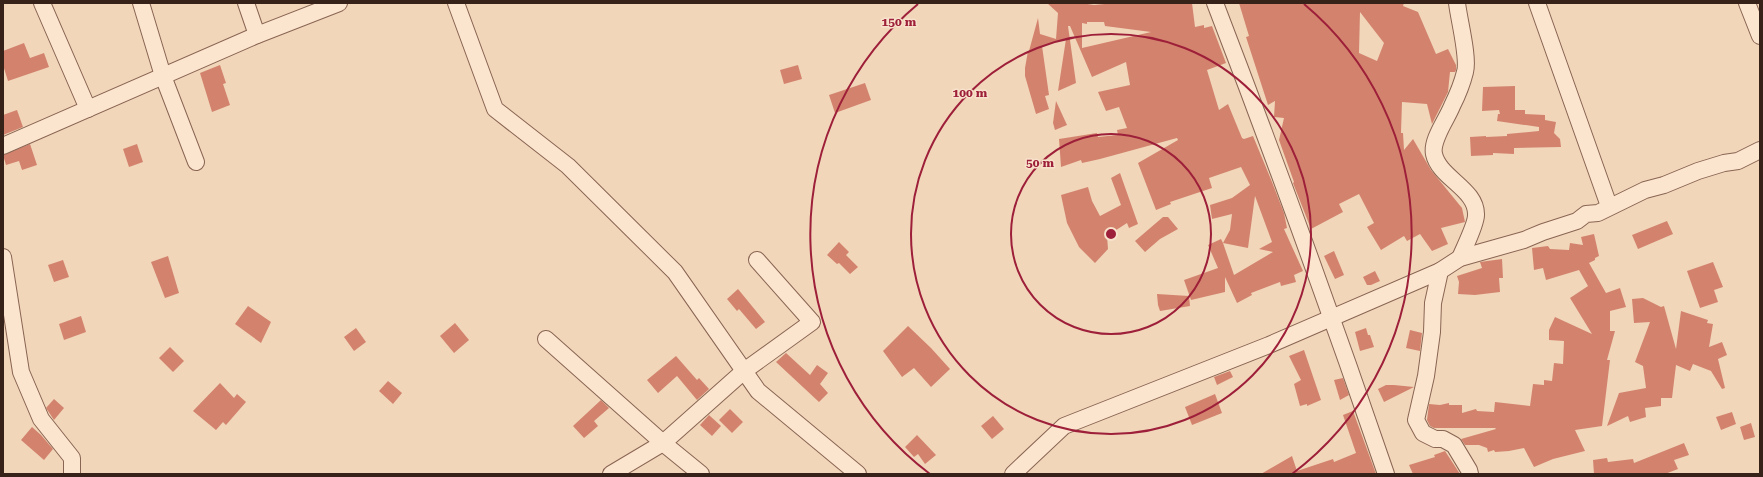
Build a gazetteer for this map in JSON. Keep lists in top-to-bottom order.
{
  "rings": ["150 m", "100 m", "50 m"]
}
